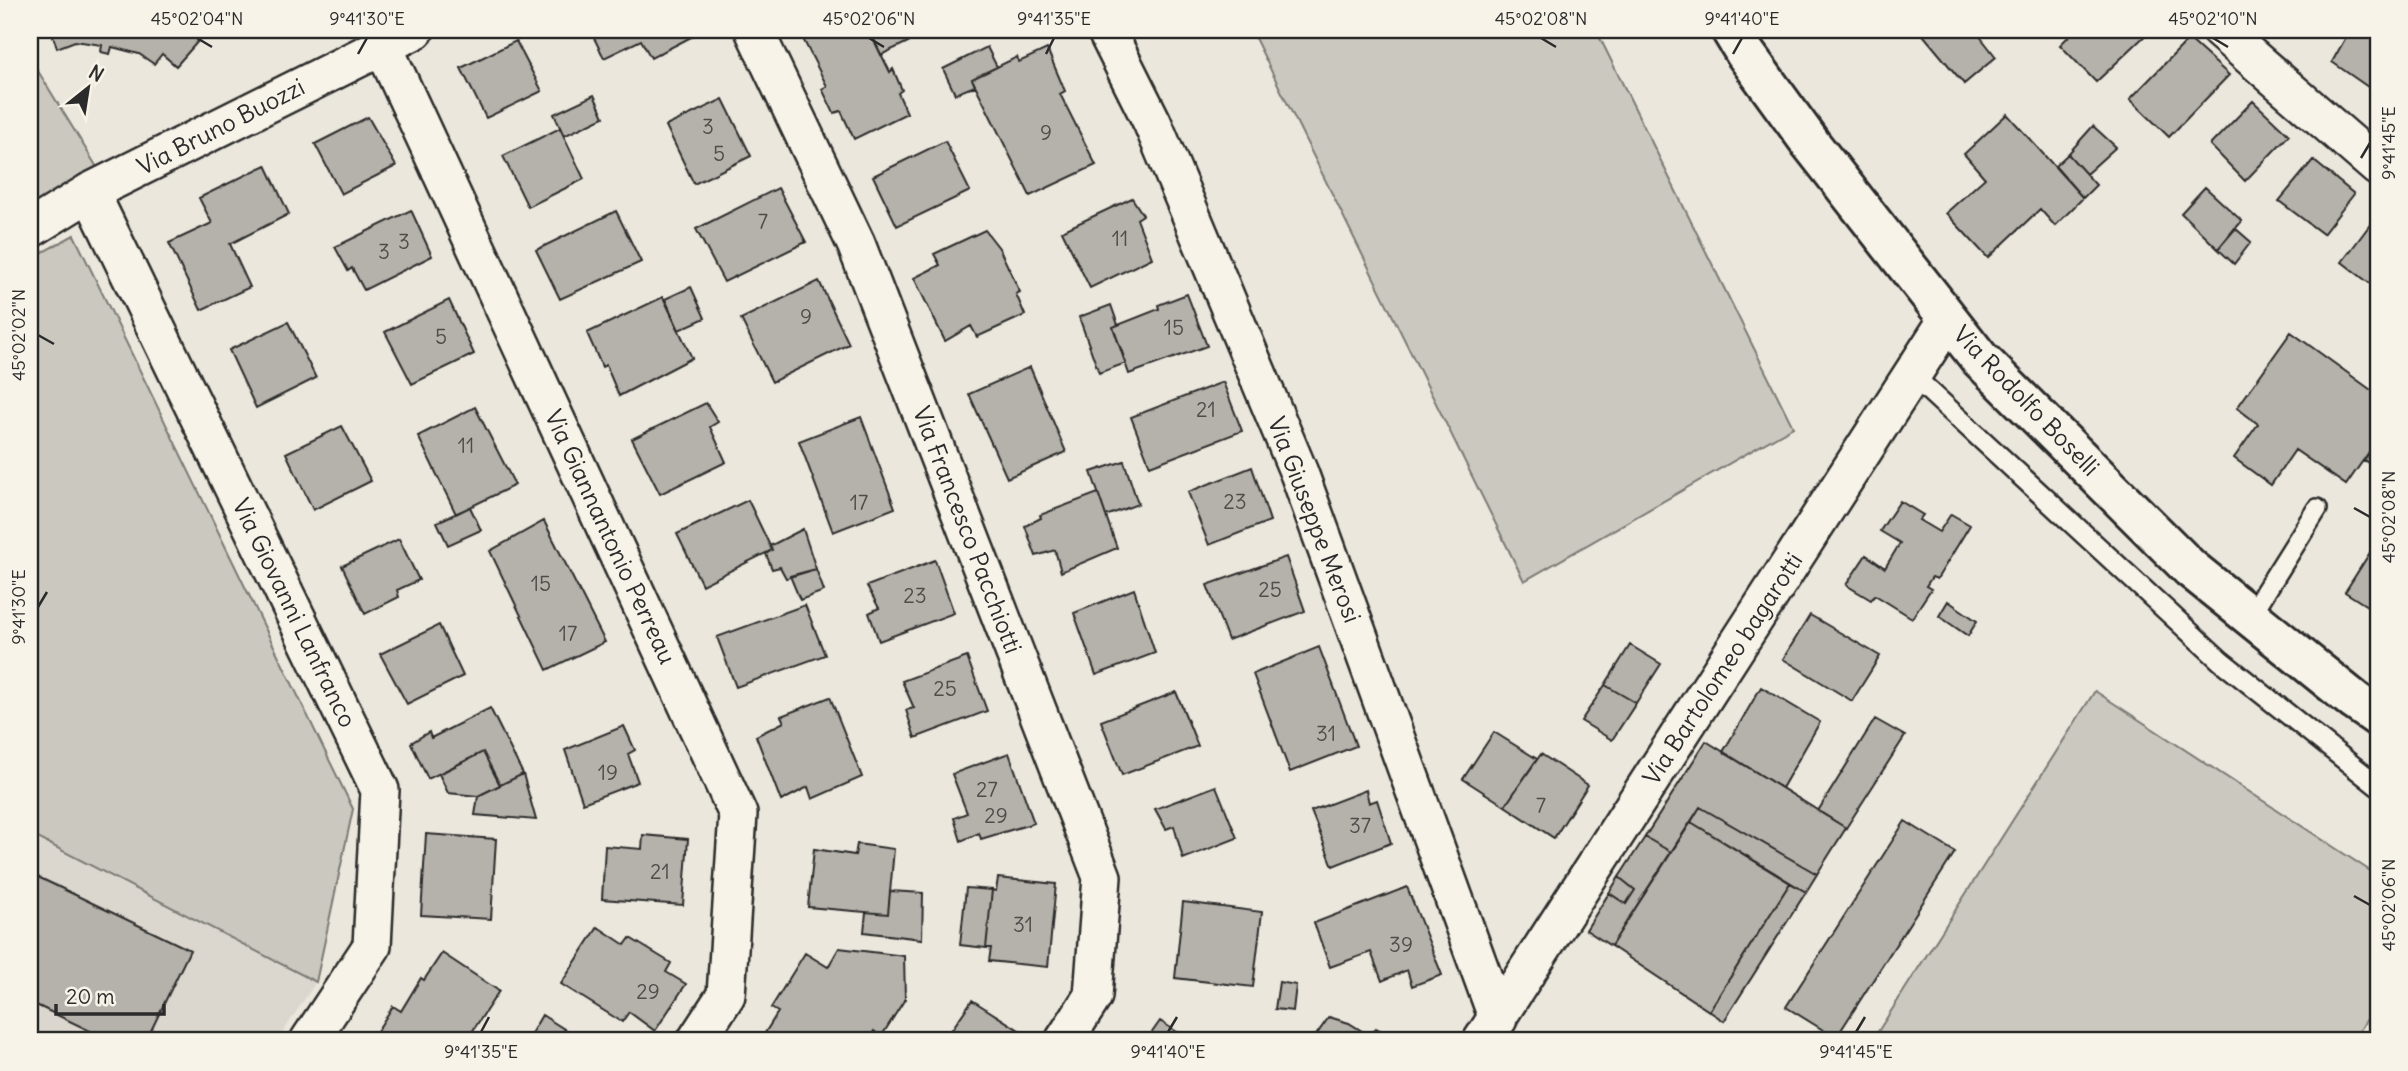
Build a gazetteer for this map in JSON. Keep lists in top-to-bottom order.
{
  "streets": {
    "street": [
      "Via Bruno Buozzi",
      "Via Rodolfo Boselli",
      "Via Giuseppe Merosi",
      "Via Francesco Pacchiotti",
      "Via Giannantonio Perreau",
      "Via Giovanni Lanfranco",
      "Via Bartolomeo bagarotti"
    ]
  },
  "crossings": [
    ["Via Bruno Buozzi", "Via Giannantonio Perreau"],
    ["Via Bruno Buozzi", "Via Giovanni Lanfranco"],
    ["Via Rodolfo Boselli", "Via Bartolomeo bagarotti"],
    ["Via Giuseppe Merosi", "Via Bartolomeo bagarotti"]
  ],
  "house_numbers": [
    "3",
    "9",
    "5",
    "7",
    "11",
    "3",
    "3",
    "9",
    "15",
    "5",
    "21",
    "11",
    "23",
    "17",
    "15",
    "25",
    "23",
    "17",
    "25",
    "31",
    "19",
    "27",
    "7",
    "29",
    "37",
    "21",
    "31",
    "39",
    "29"
  ],
  "scale_bar": "20 m",
  "north": "top right",
  "coordinates": [
    "45°02'04\"N",
    "9°41'30\"E",
    "45°02'06\"N",
    "9°41'35\"E",
    "45°02'08\"N",
    "9°41'40\"E",
    "45°02'10\"N",
    "9°41'45\"E",
    "45°02'02\"N"
  ]
}
